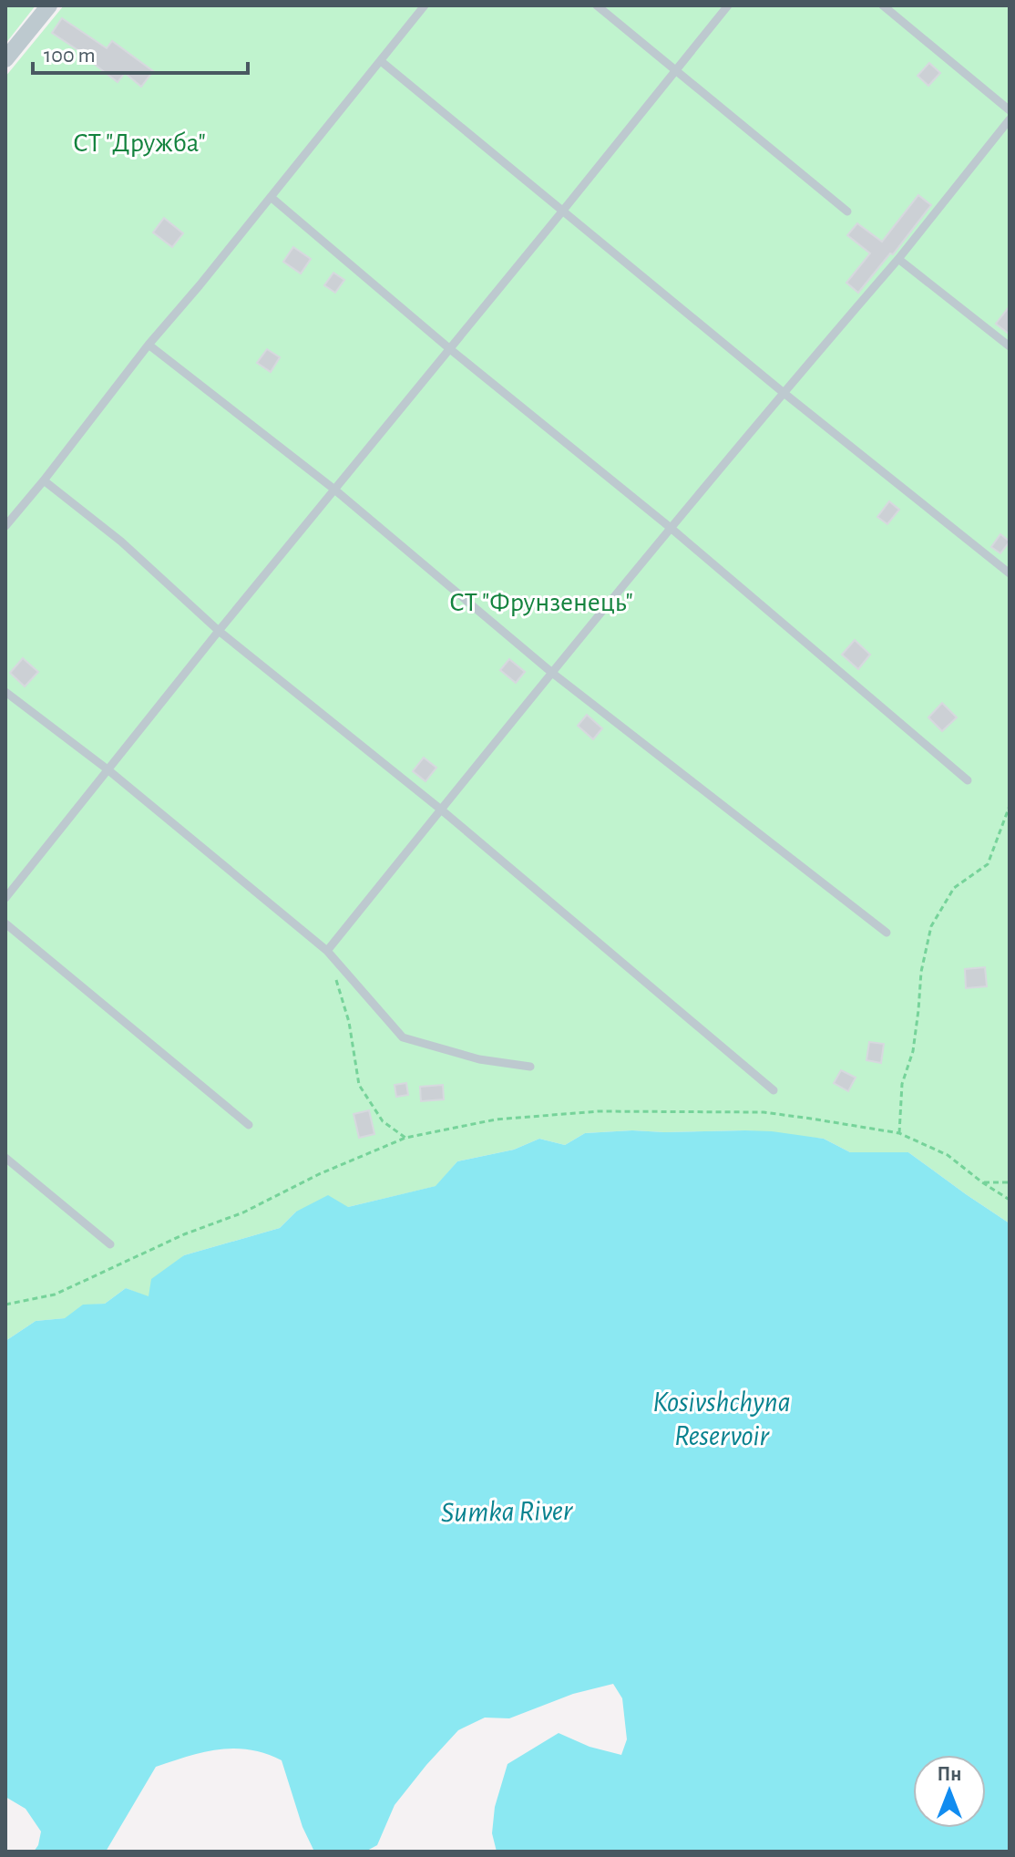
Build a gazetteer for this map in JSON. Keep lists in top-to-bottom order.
{
  "water": ["Kosivshchyna Reservoir", "Sumka River"],
  "parks": ["СТ \"Дружба\"", "СТ \"Фрунзенець\""],
  "scale_bar": "100 m",
  "north": "top"
}
